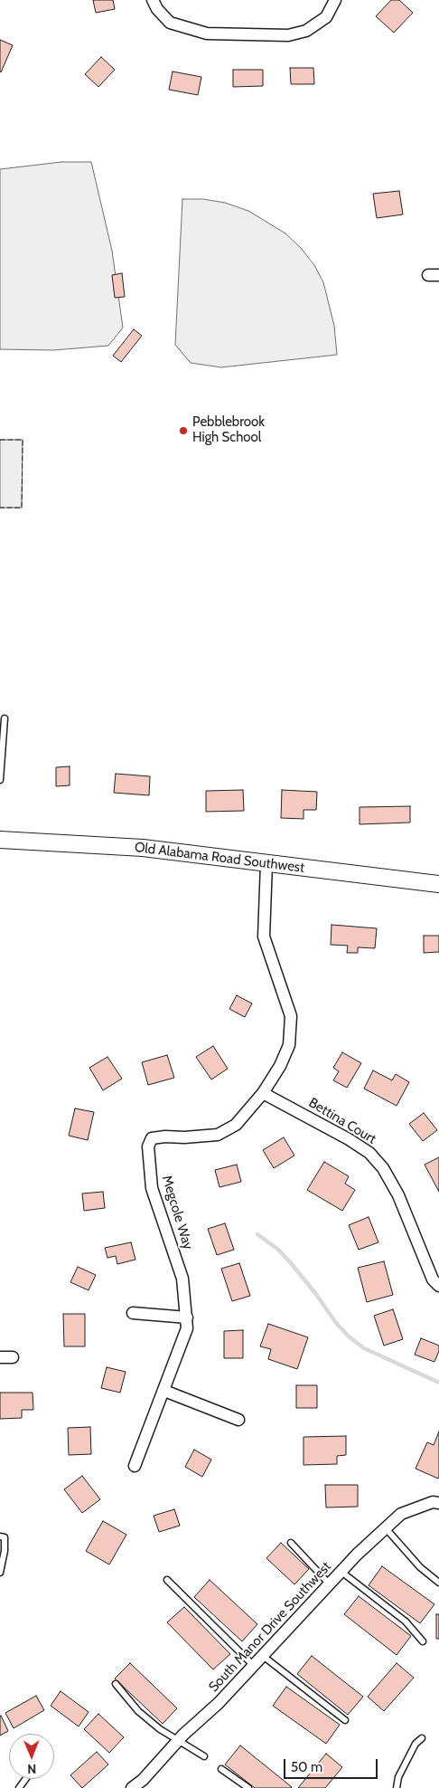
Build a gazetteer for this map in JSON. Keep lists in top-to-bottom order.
{
  "streets": {
    "street": [
      "Old Alabama Road Southwest",
      "Bettina Court",
      "Megcole Way",
      "South Manor Drive Southwest"
    ]
  },
  "crossings": [
    ["Old Alabama Road Southwest", "Megcole Way"],
    ["Bettina Court", "Megcole Way"]
  ],
  "places": ["Pebblebrook High School"],
  "scale_bar": "50 m",
  "north": "bottom"
}
